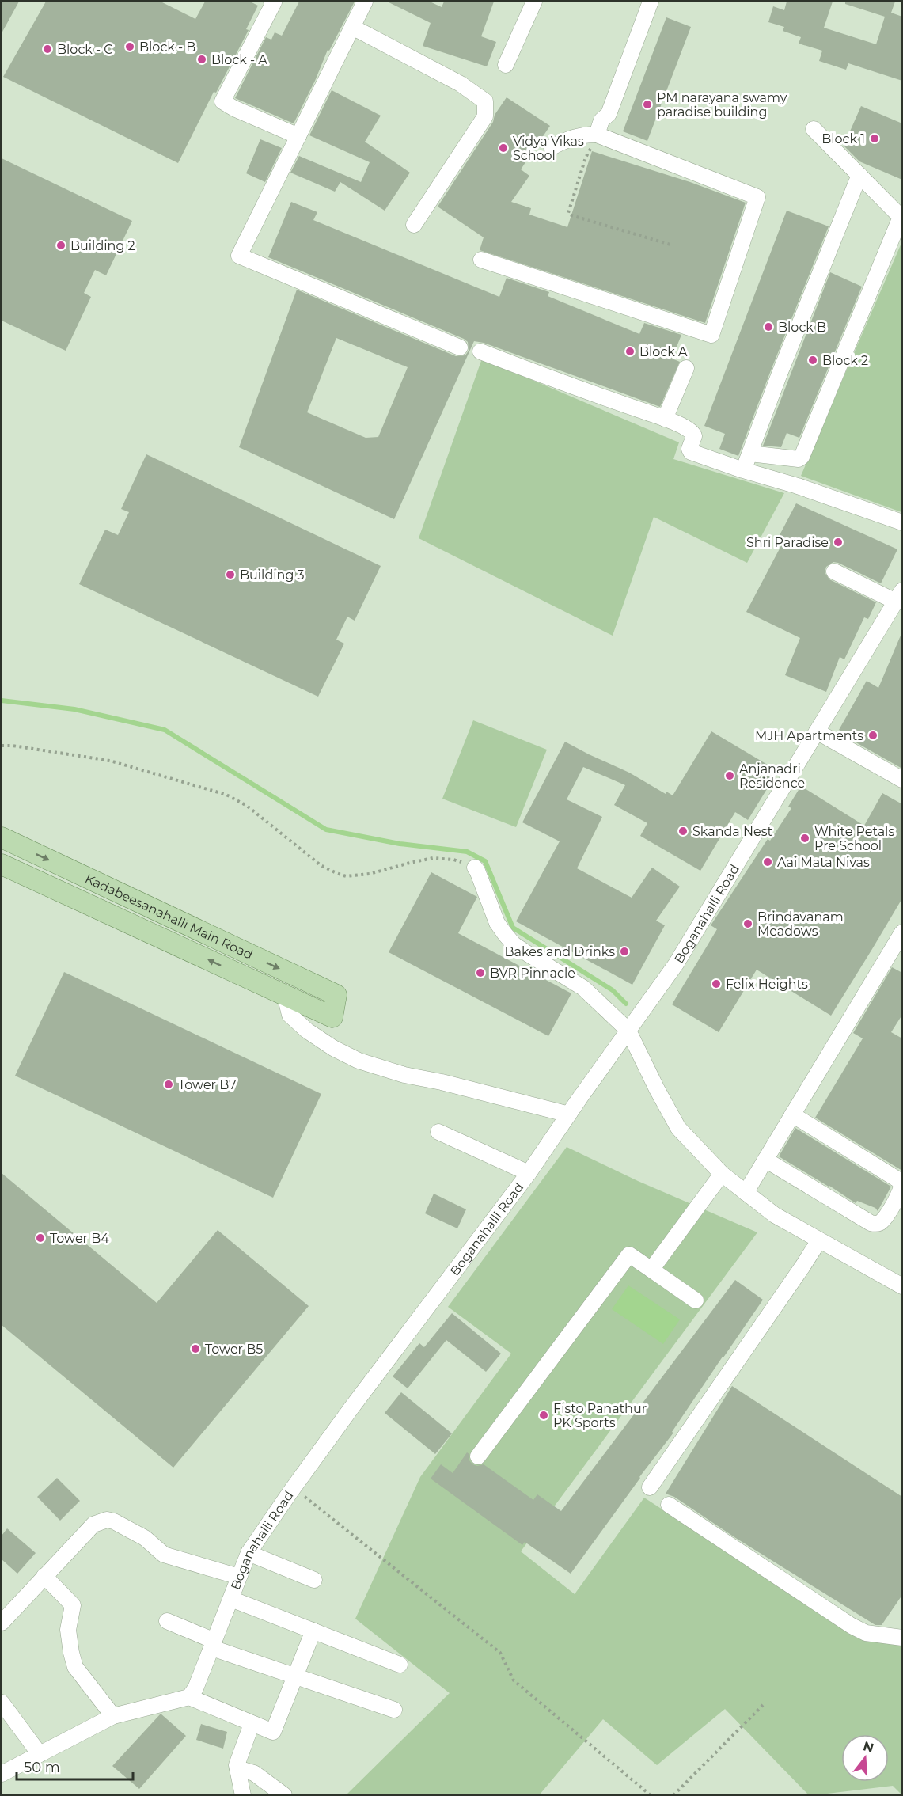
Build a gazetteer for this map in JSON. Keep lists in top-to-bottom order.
{
  "streets": {
    "main road": ["Kadabeesanahalli Main Road"],
    "street": ["Boganahalli Road"]
  },
  "places": [
    "Block - B",
    "Block - C",
    "Block - A",
    "PM narayana swamy paradise building",
    "Block 1",
    "Vidya Vikas School",
    "Building 2",
    "Block B",
    "Block A",
    "Block 2",
    "Shri Paradise",
    "Building 3",
    "MJH Apartments",
    "Anjanadri Residence",
    "Skanda Nest",
    "White Petals Pre School",
    "Aai Mata Nivas",
    "Brindavanam Meadows",
    "Bakes and Drinks",
    "BVR Pinnacle",
    "Felix Heights",
    "Tower B7",
    "Tower B4",
    "Tower B5",
    "Fisto Panathur PK Sports"
  ],
  "scale_bar": "50 m",
  "north": "top"
}
